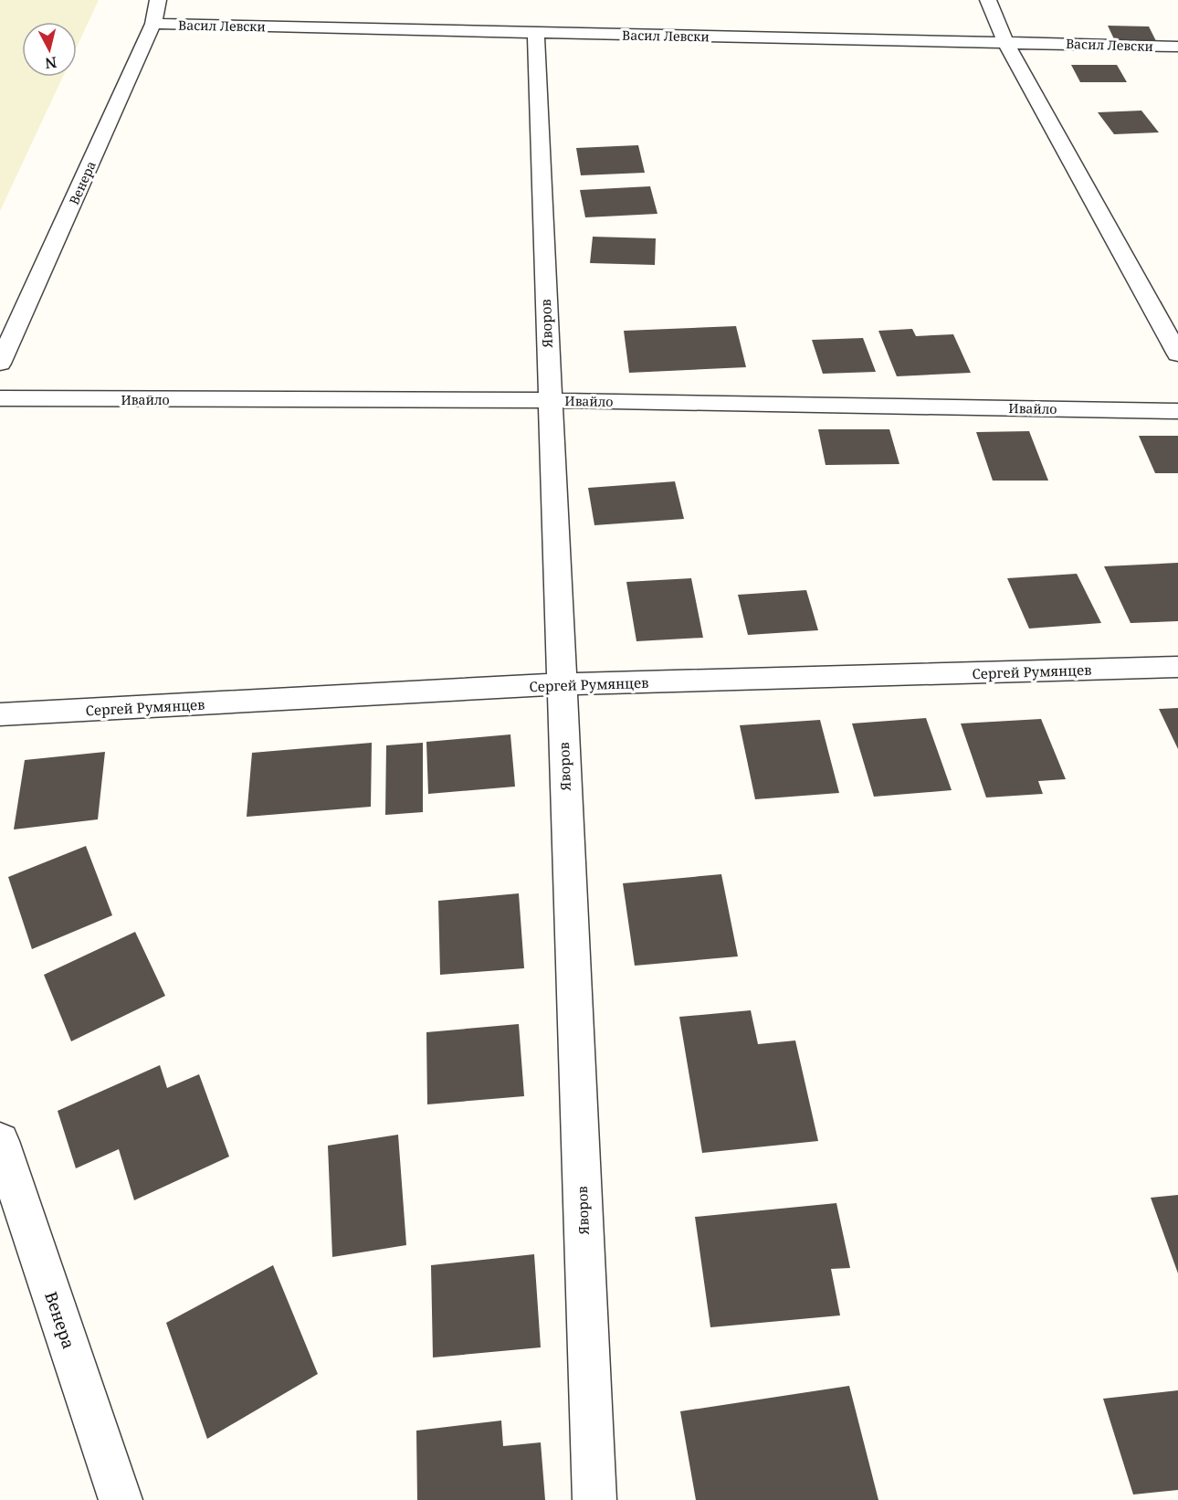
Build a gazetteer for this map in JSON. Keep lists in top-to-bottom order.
{
  "streets": {
    "street": [
      "Васил Левски",
      "Венера",
      "Яворов",
      "Ивайло",
      "Сергей Румянцев"
    ]
  },
  "crossings": [
    ["Васил Левски", "Венера"],
    ["Васил Левски", "Яворов"],
    ["Яворов", "Ивайло"],
    ["Яворов", "Сергей Румянцев"]
  ],
  "north": "bottom"
}
